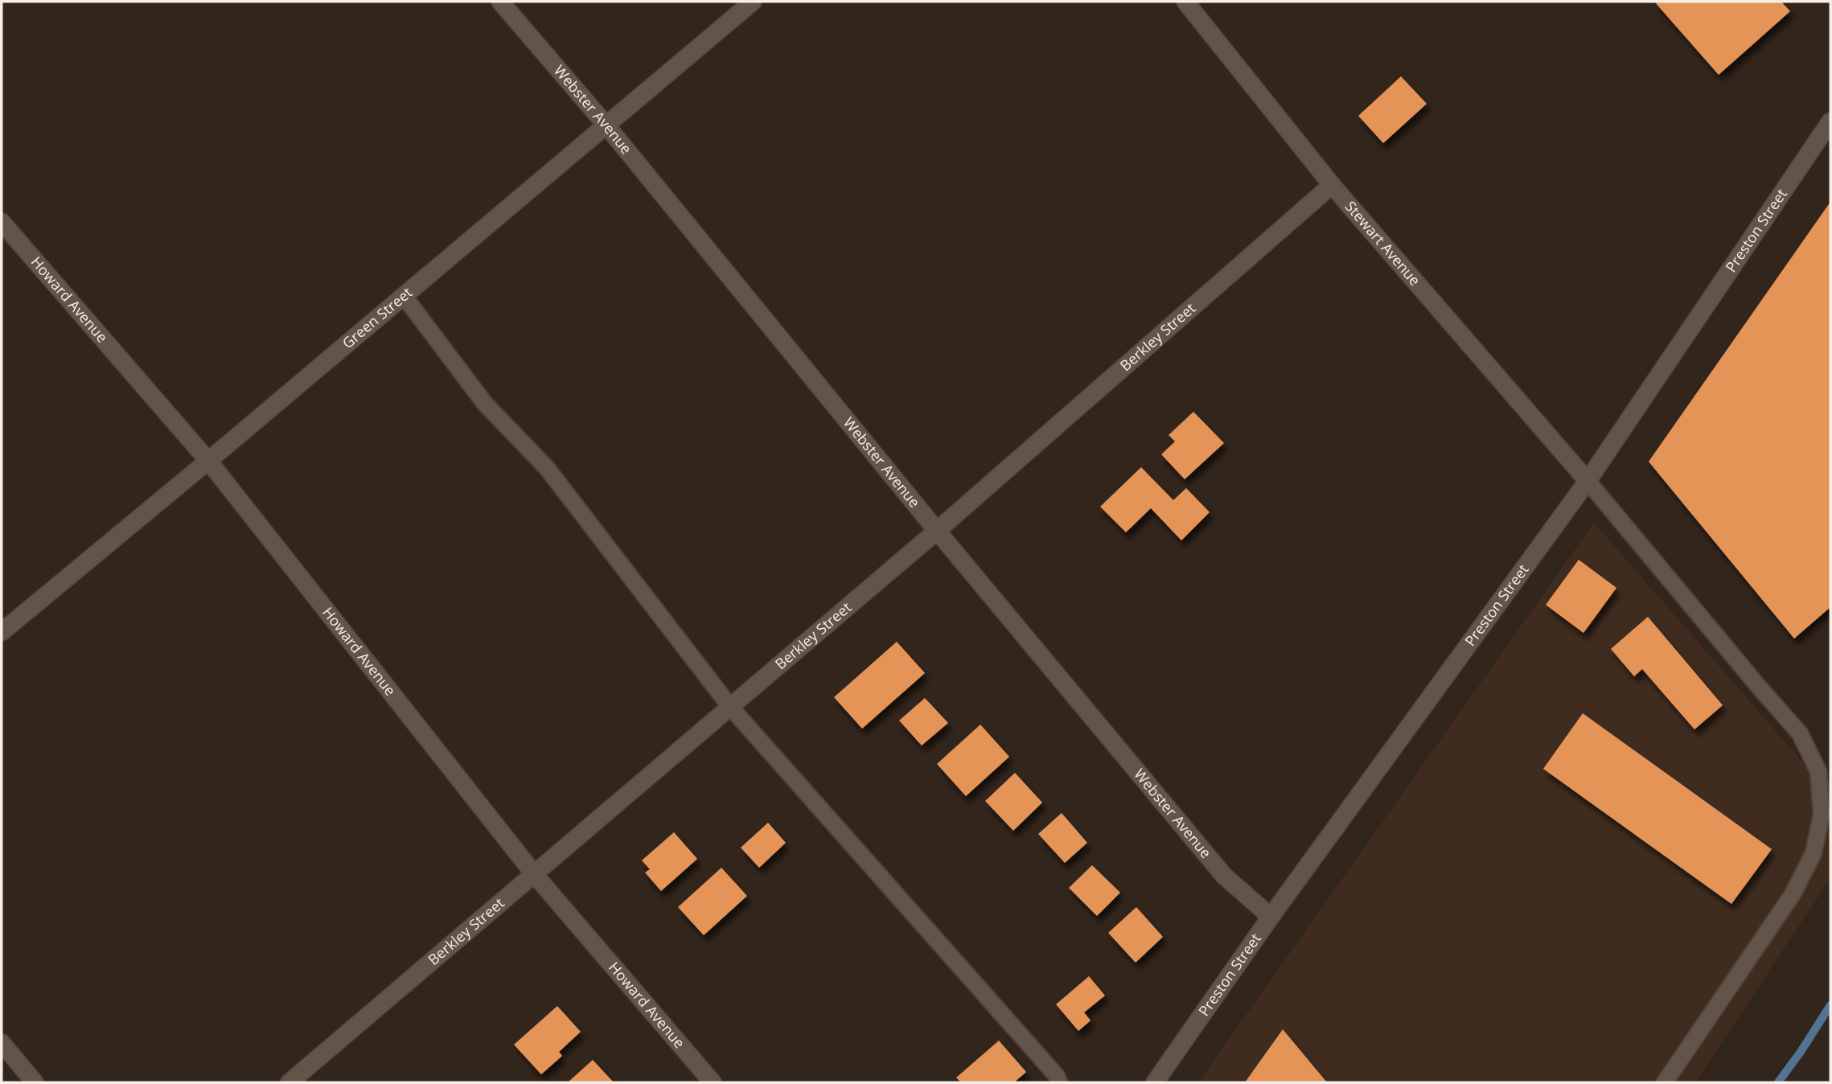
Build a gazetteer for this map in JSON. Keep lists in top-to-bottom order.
{
  "streets": {
    "street": [
      "Webster Avenue",
      "Preston Street",
      "Stewart Avenue",
      "Howard Avenue",
      "Green Street",
      "Berkley Street"
    ]
  },
  "crossings": [
    ["Webster Avenue", "Preston Street"],
    ["Webster Avenue", "Green Street"],
    ["Webster Avenue", "Berkley Street"],
    ["Preston Street", "Stewart Avenue"],
    ["Stewart Avenue", "Berkley Street"],
    ["Howard Avenue", "Green Street"],
    ["Howard Avenue", "Berkley Street"]
  ]
}
